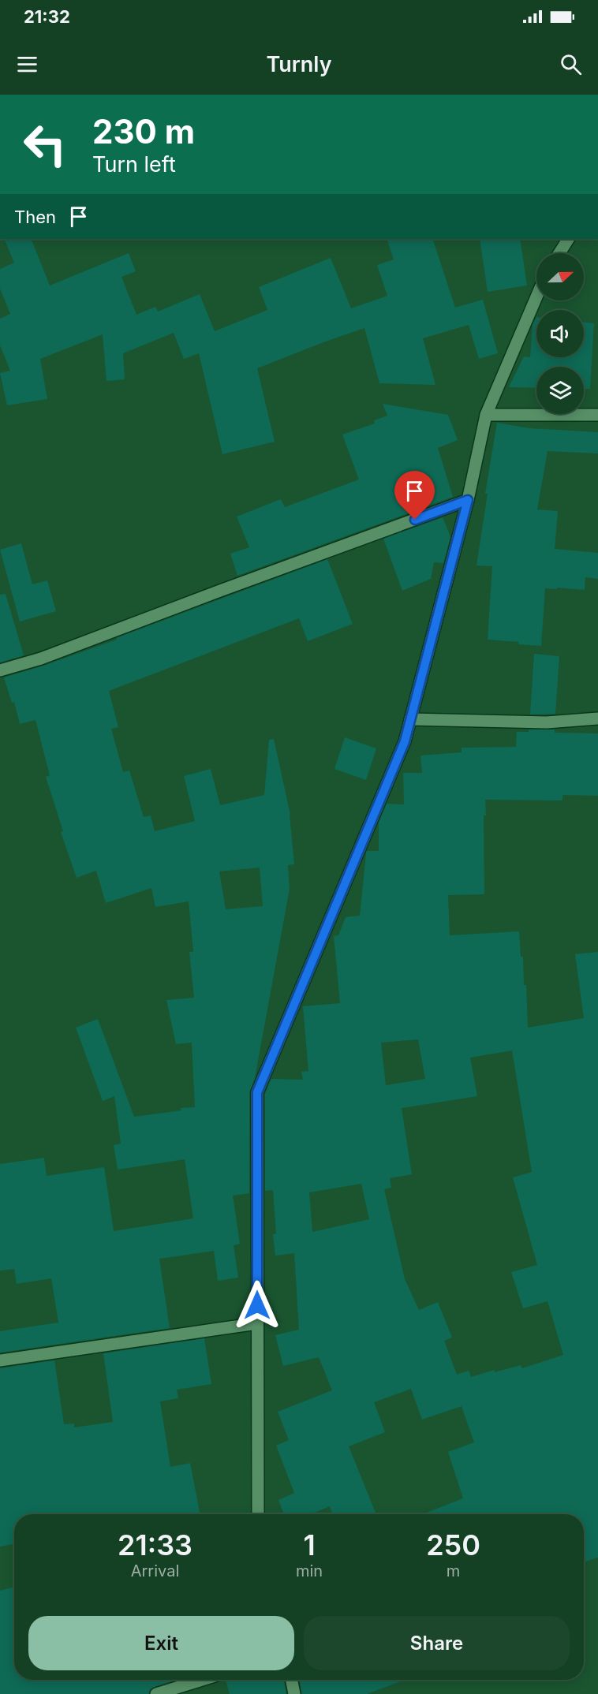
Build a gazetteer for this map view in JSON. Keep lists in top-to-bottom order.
{
  "north": "right",
  "page": {
    "status": "21:32",
    "header": "Turnly",
    "turn": ["230 m", "Turn left"],
    "then": "Then",
    "eta": [
      "21:33",
      "Arrival",
      "1",
      "min",
      "250",
      "m"
    ],
    "buttons": ["Exit", "Share"]
  }
}
